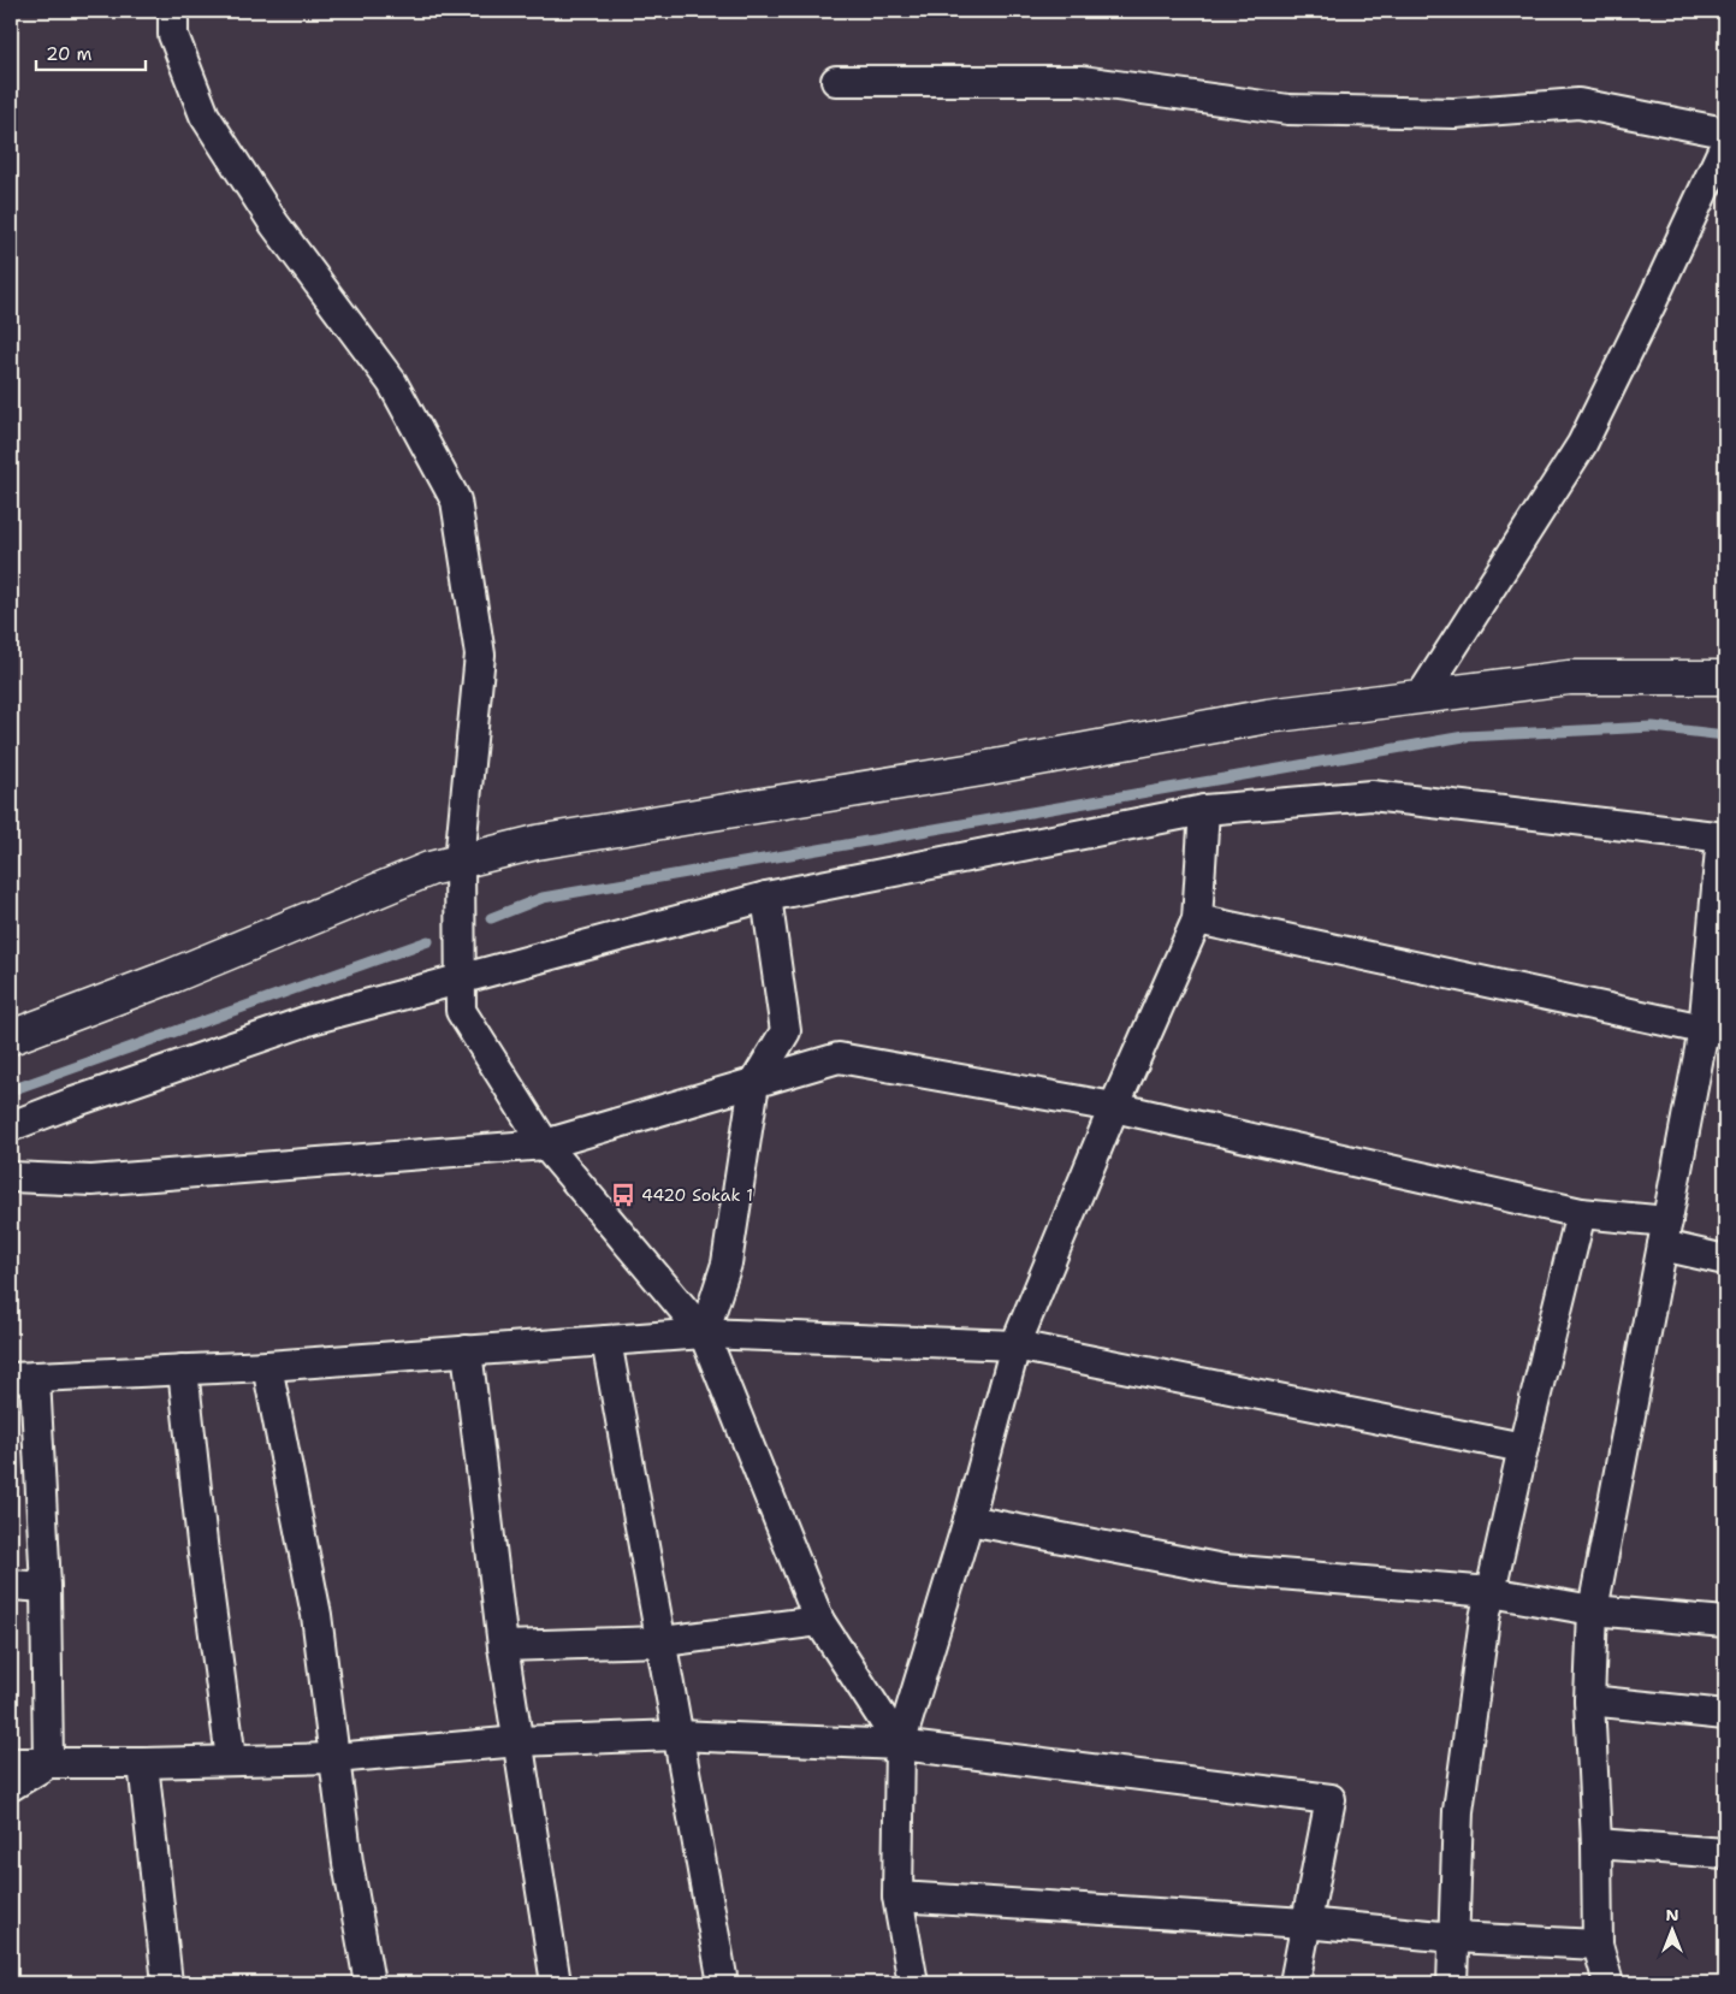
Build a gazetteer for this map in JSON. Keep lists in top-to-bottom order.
{
  "places": {
    "bus stop": ["4420 Sokak 1"]
  },
  "scale_bar": "20 m",
  "north": "top"
}
